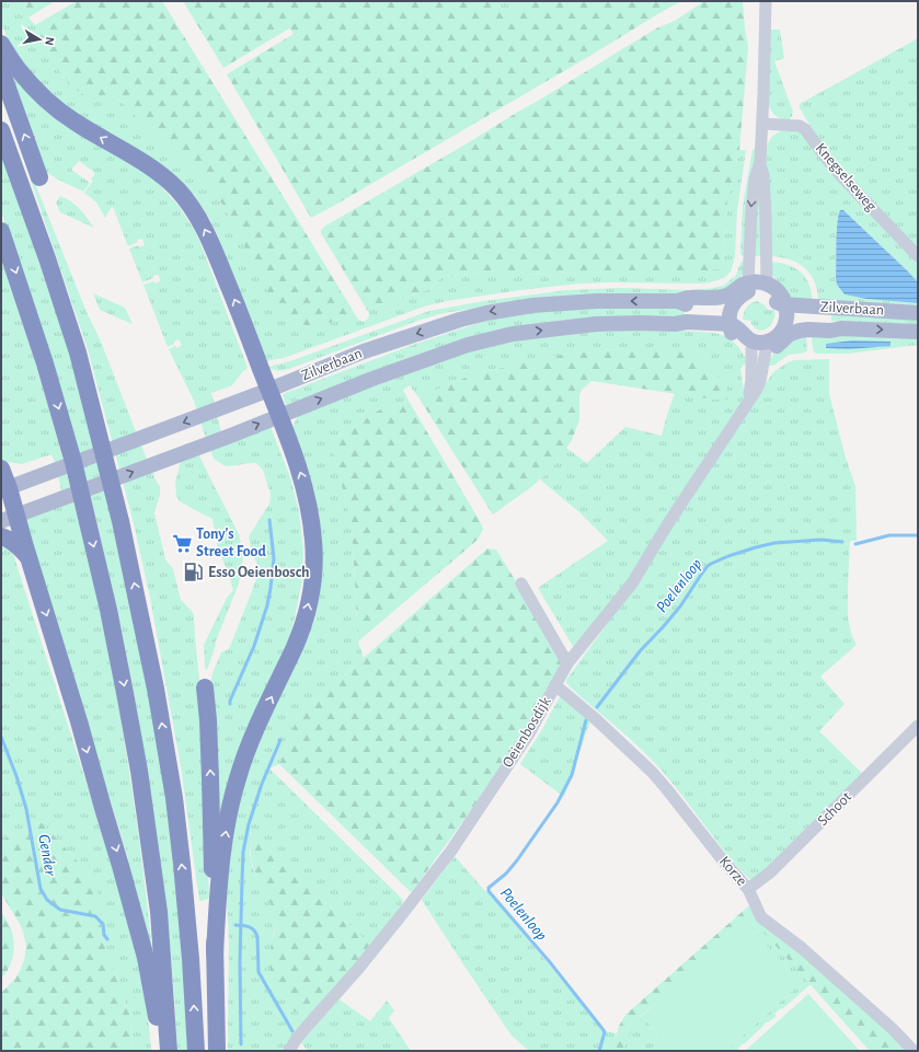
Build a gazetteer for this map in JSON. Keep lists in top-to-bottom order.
{
  "streets": {
    "main road": ["Zilverbaan"],
    "street": [
      "Knegselseweg",
      "Oeienbosdijk",
      "Schoot",
      "Korze"
    ]
  },
  "crossings": [
    ["Oeienbosdijk", "Korze"],
    ["Schoot", "Korze"]
  ],
  "water": ["Poelenloop", "Gender"],
  "places": {
    "supermarket": ["Tony's Street Food"],
    "fuel station": ["Esso Oeienbosch"]
  },
  "north": "right"
}
